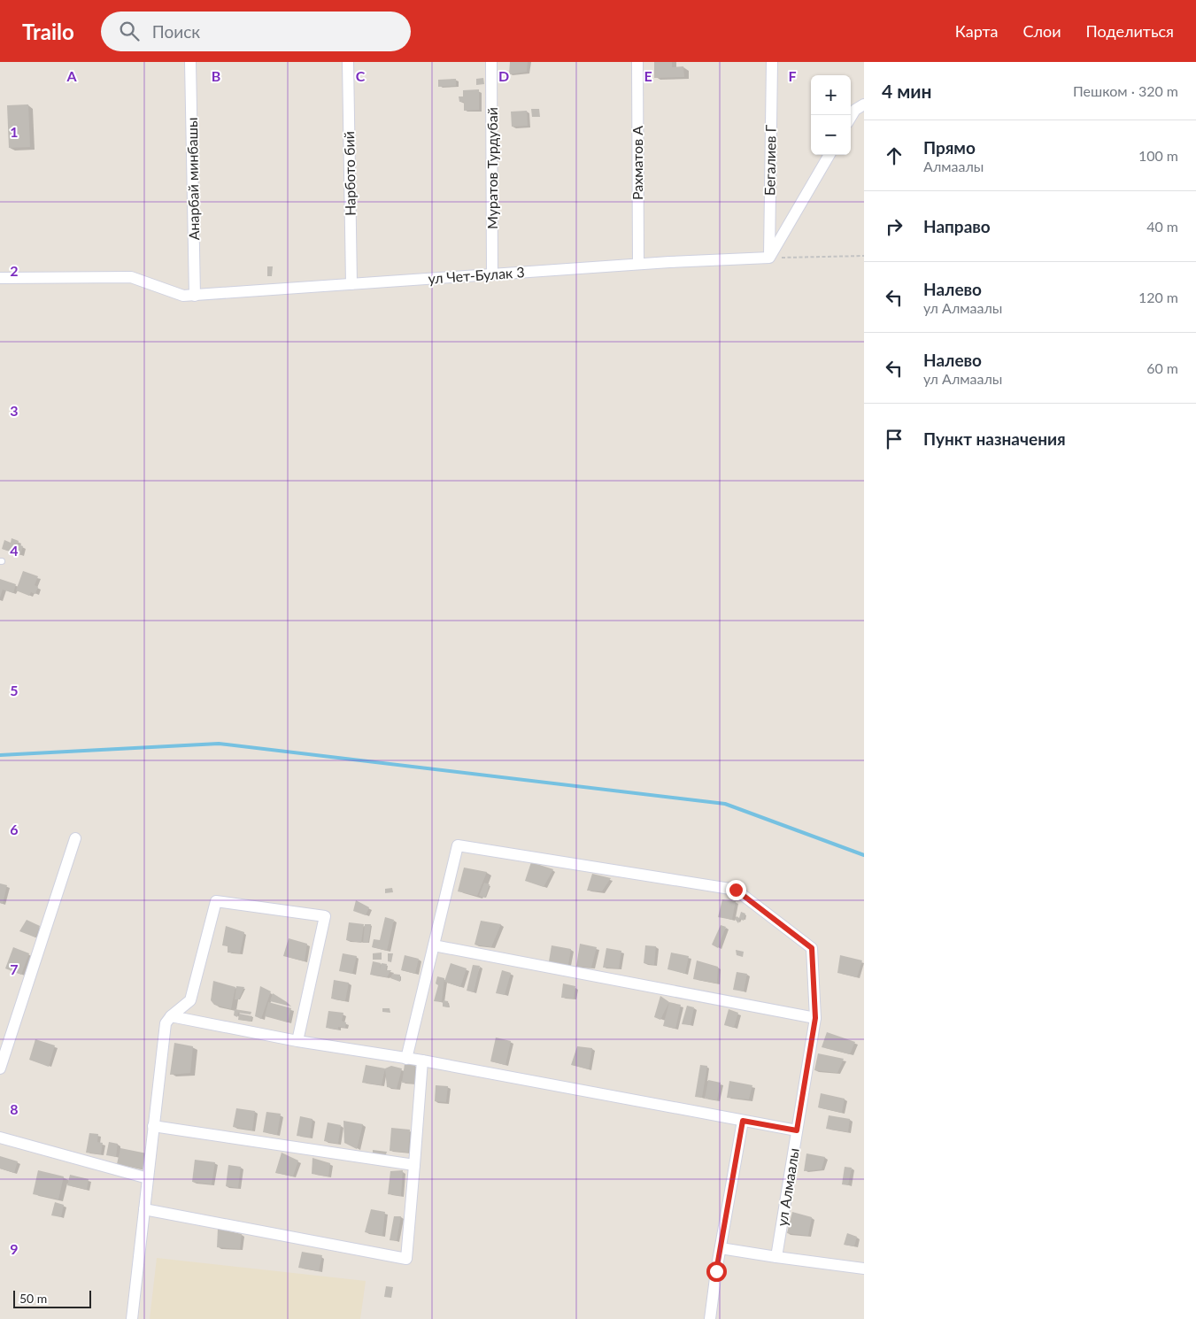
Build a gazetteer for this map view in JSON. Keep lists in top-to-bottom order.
{
  "streets": {
    "street": [
      "Бегалиев Г",
      "Рахматов А",
      "Муратов Турдубай",
      "Нарбото бий",
      "Анарбай минбашы",
      "ул Чет-Булак 3",
      "ул Алмаалы"
    ]
  },
  "crossings": [
    ["Бегалиев Г", "ул Чет-Булак 3"],
    ["Рахматов А", "ул Чет-Булак 3"],
    ["Муратов Турдубай", "ул Чет-Булак 3"],
    ["Нарбото бий", "ул Чет-Булак 3"],
    ["Анарбай минбашы", "ул Чет-Булак 3"]
  ],
  "scale_bar": "50 m",
  "page": {
    "header": "Trailo",
    "search": "Поиск",
    "nav": ["Карта", "Слои", "Поделиться"],
    "heading": ["4 мин", "Пешком · 320 m"],
    "map_buttons": ["+", "−"],
    "list": [
      ["Прямо", "Алмаалы", "100 m"],
      ["Направо", "40 m"],
      ["Налево", "ул Алмаалы", "120 m"],
      ["Налево", "ул Алмаалы", "60 m"],
      "Пункт назначения"
    ],
    "scale": "50 m"
  },
  "grid": {
    "columns": [
      "A",
      "B",
      "C",
      "D",
      "E",
      "F"
    ],
    "rows": [
      "1",
      "2",
      "3",
      "4",
      "5",
      "6",
      "7",
      "8",
      "9"
    ]
  }
}
